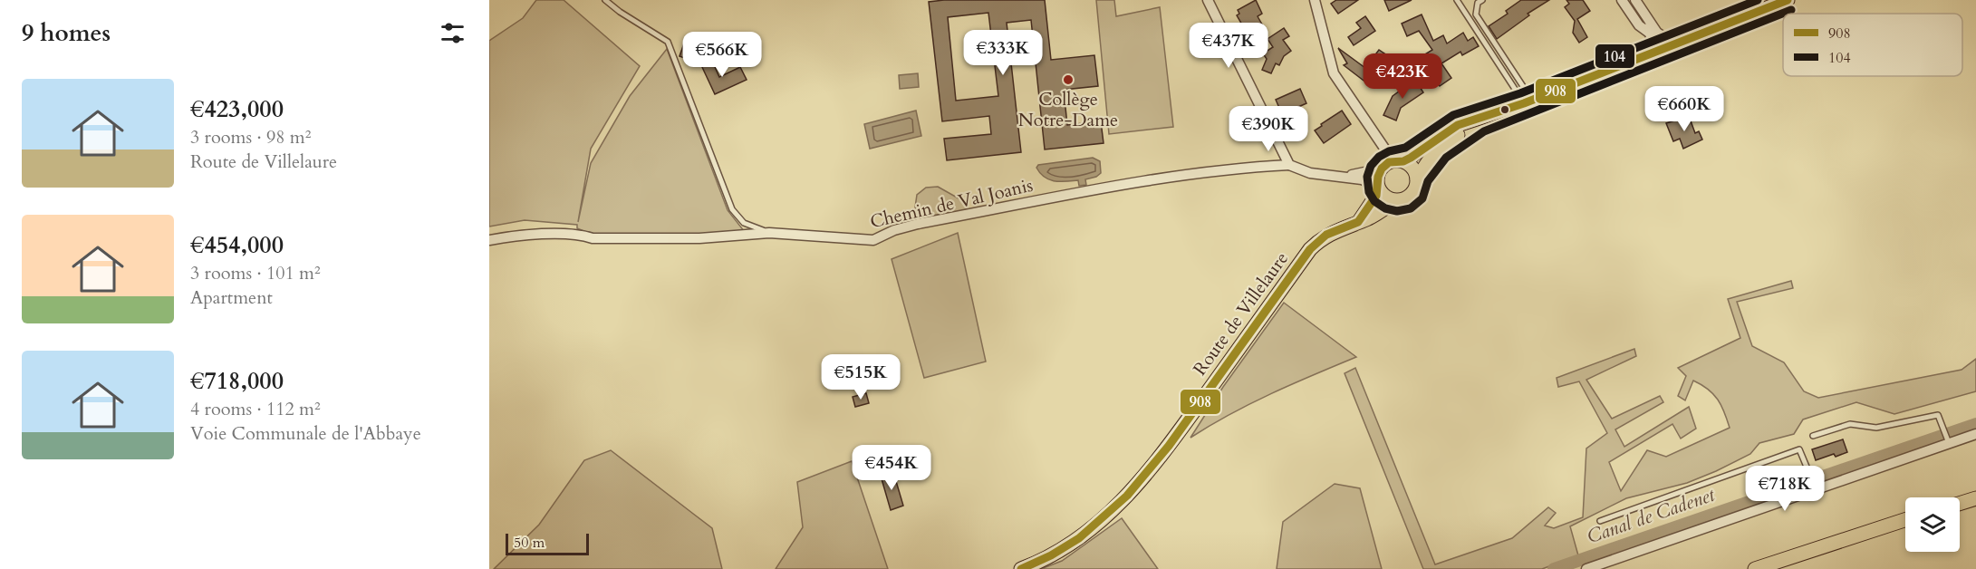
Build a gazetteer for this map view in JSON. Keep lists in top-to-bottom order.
{
  "streets": {
    "main road": ["Route de Villelaure"],
    "street": ["Chemin de Val Joanis"]
  },
  "water": ["Canal de Cadenet"],
  "places": ["Collège Notre-Dame"],
  "lines": ["transit line 908", "transit line 104"],
  "legend": ["908", "104"],
  "scale_bar": "50 m",
  "page": {
    "heading": "9 homes",
    "price": [
      "€437K",
      "€333K",
      "€566K",
      "€423K",
      "€660K",
      "€390K",
      "€515K",
      "€454K",
      "€718K"
    ],
    "list": [
      {
        "name": "€423,000",
        "note": "3 rooms · 98 m² · Route de Villelaure"
      },
      {
        "name": "€454,000",
        "note": "3 rooms · 101 m² · Apartment"
      },
      {
        "name": "€718,000",
        "note": "4 rooms · 112 m² · Voie Communale de l'Abbaye"
      }
    ],
    "scale": "50 m"
  }
}
